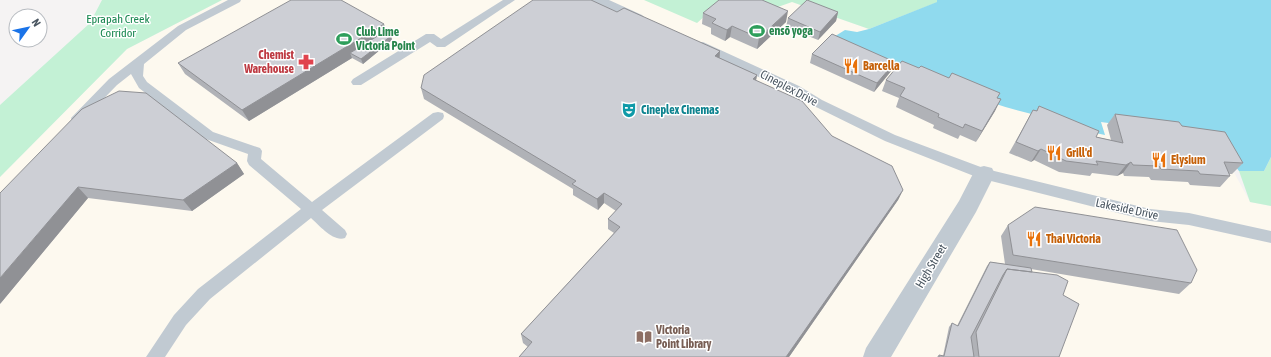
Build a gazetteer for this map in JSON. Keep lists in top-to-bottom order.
{
  "streets": {
    "street": ["High Street"],
    "lane": ["Cineplex Drive", "Lakeside Drive"]
  },
  "crossings": [
    ["Cineplex Drive", "Lakeside Drive"],
    ["Cineplex Drive", "High Street"],
    ["Lakeside Drive", "High Street"]
  ],
  "parks": ["Eprapah Creek Corridor"],
  "places": {
    "sports": ["ensō yoga", "Club Lime Victoria Point"],
    "pharmacy": ["Chemist Warehouse"],
    "restaurant": [
      "Barcella",
      "Grill'd",
      "Elysium",
      "Thai Victoria"
    ],
    "theatre": ["Cineplex Cinemas"],
    "library": ["Victoria Point Library"]
  },
  "north": "top right"
}
